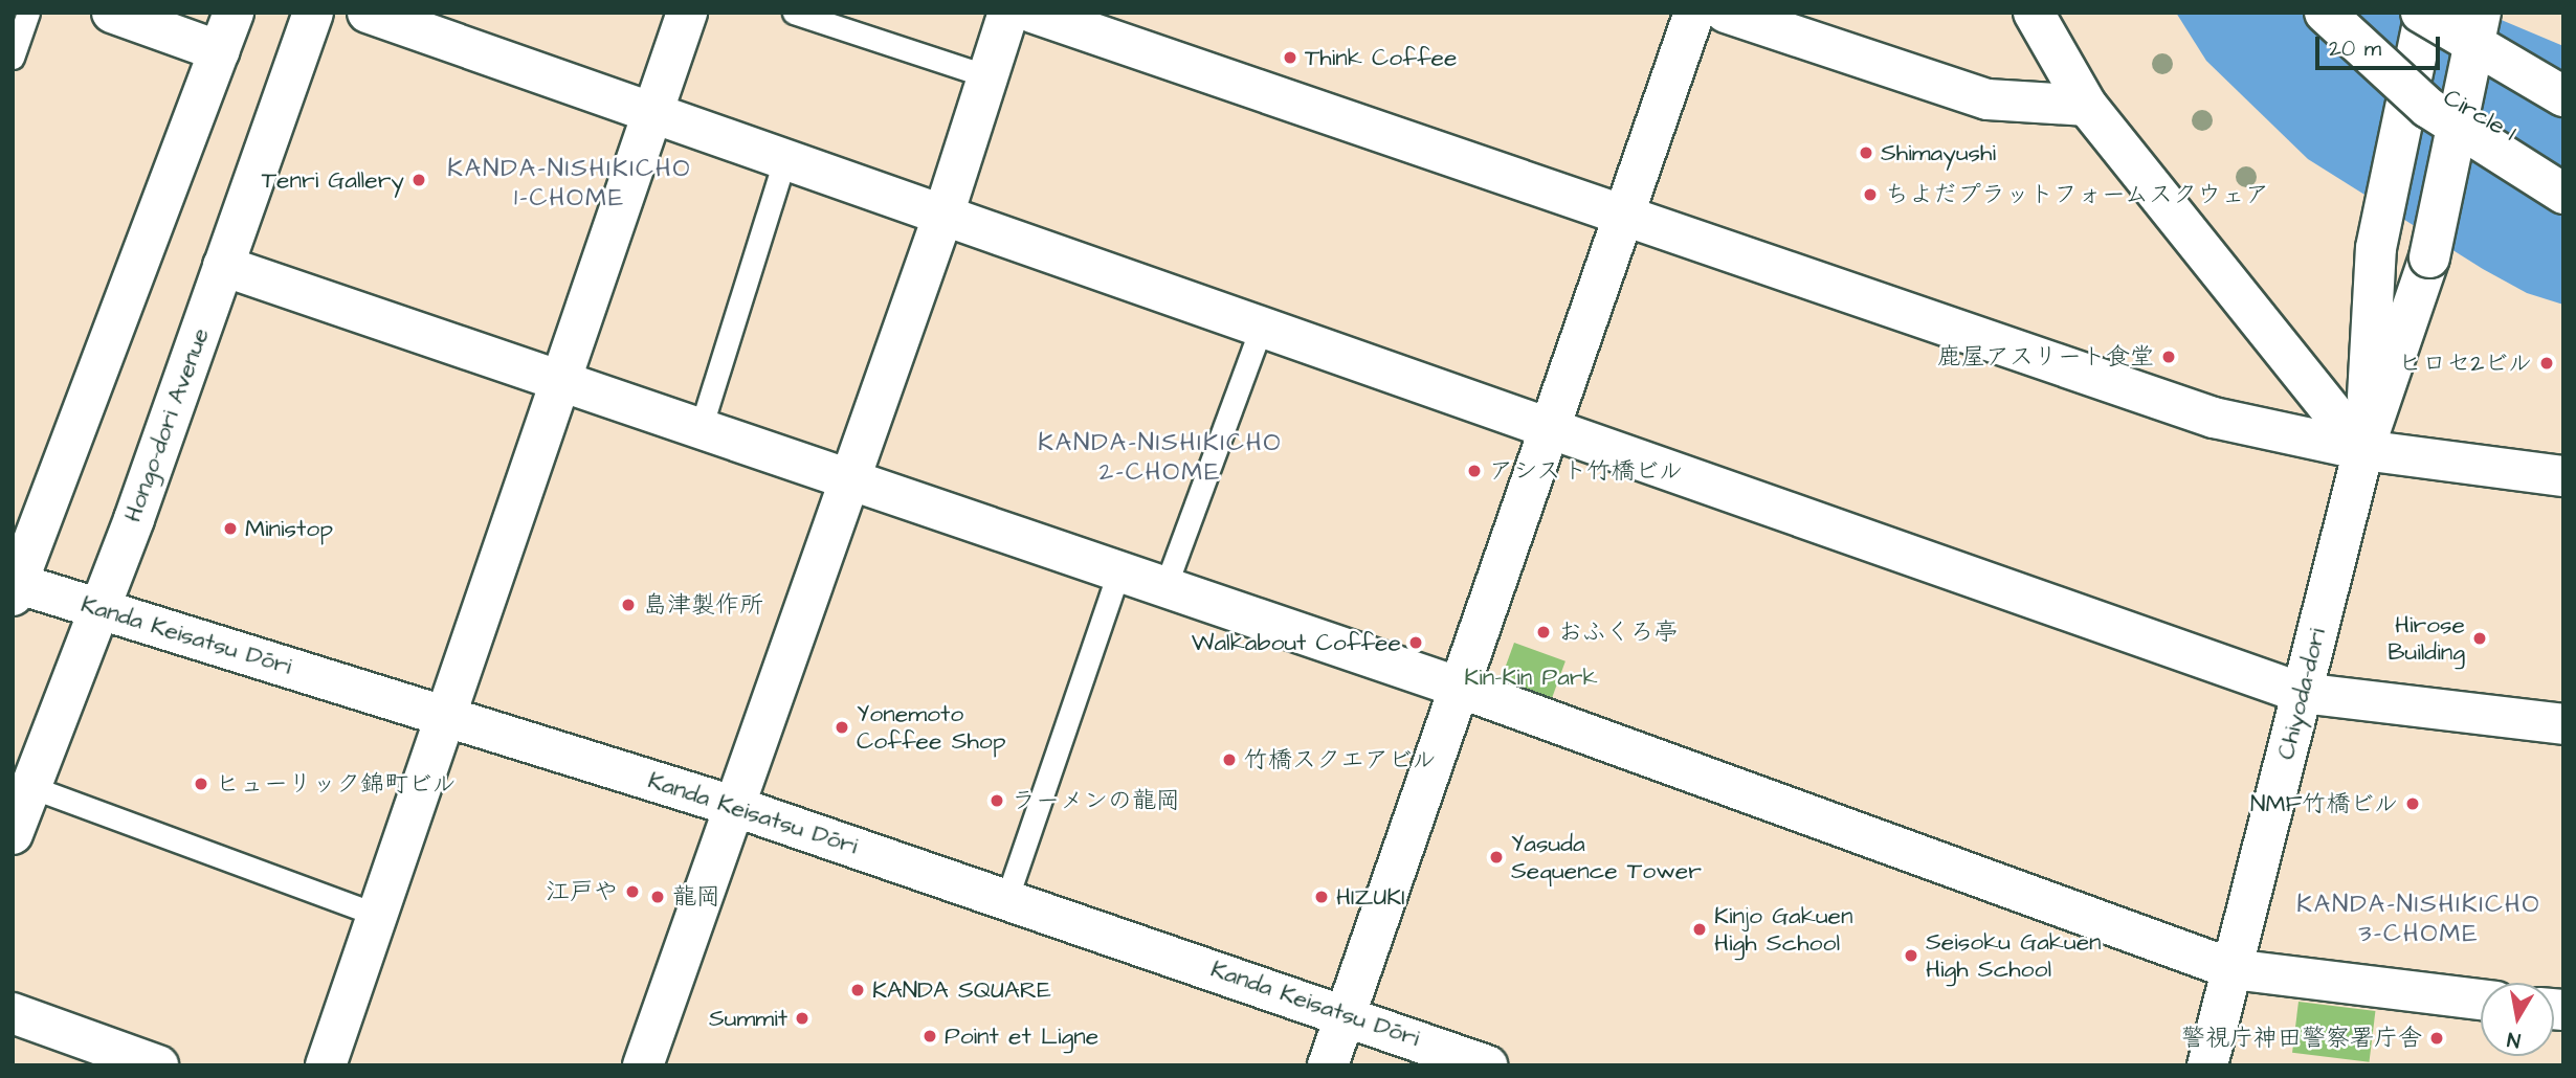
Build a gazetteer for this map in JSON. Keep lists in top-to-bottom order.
{
  "streets": {
    "main road": [
      "Circle 1",
      "Hongo-dori Avenue",
      "Kanda Keisatsu Dōri",
      "Chiyoda-dori"
    ]
  },
  "crossings": [
    ["Hongo-dori Avenue", "Kanda Keisatsu Dōri"]
  ],
  "districts": ["KANDA-NISHIKICHO 1-CHOME", "KANDA-NISHIKICHO 2-CHOME", "KANDA-NISHIKICHO 3-CHOME"],
  "parks": ["Kin-Kin Park"],
  "places": [
    "Think Coffee",
    "Shimayushi",
    "Tenri Gallery",
    "ちよだプラットフォームスクウェア",
    "鹿屋アスリート食堂",
    "ヒロセ2ビル",
    "アシスト竹橋ビル",
    "Ministop",
    "島津製作所",
    "おふくろ亭",
    "Hirose Building",
    "Walkabout Coffee",
    "Yonemoto Coffee Shop",
    "竹橋スクエアビル",
    "ヒューリック錦町ビル",
    "ラーメンの龍岡",
    "NMF竹橋ビル",
    "Yasuda Sequence Tower",
    "江戸や",
    "龍岡",
    "HIZUKI",
    "Kinjo Gakuen High School",
    "Seisoku Gakuen High School",
    "KANDA SQUARE",
    "Summit",
    "Point et Ligne",
    "警視庁神田警察署庁舎"
  ],
  "scale_bar": "20 m",
  "north": "bottom"
}
